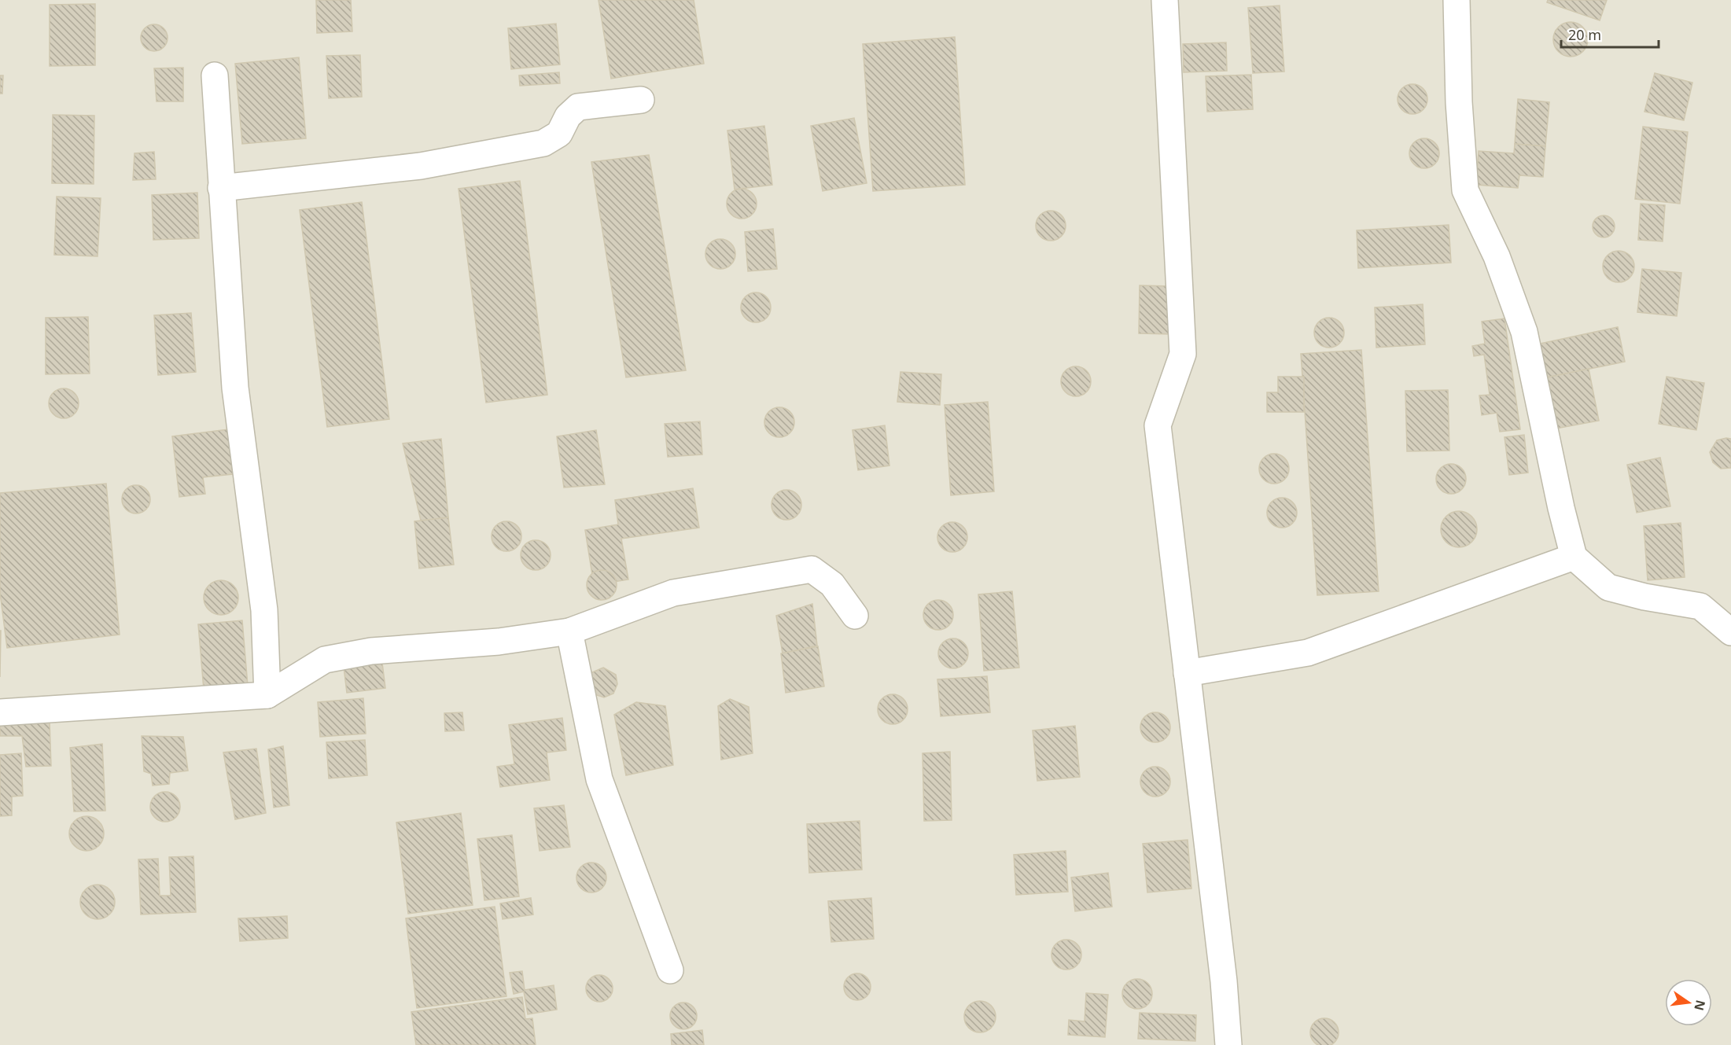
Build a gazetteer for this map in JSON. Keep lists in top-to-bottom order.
{
  "scale_bar": "20 m",
  "north": "right"
}
